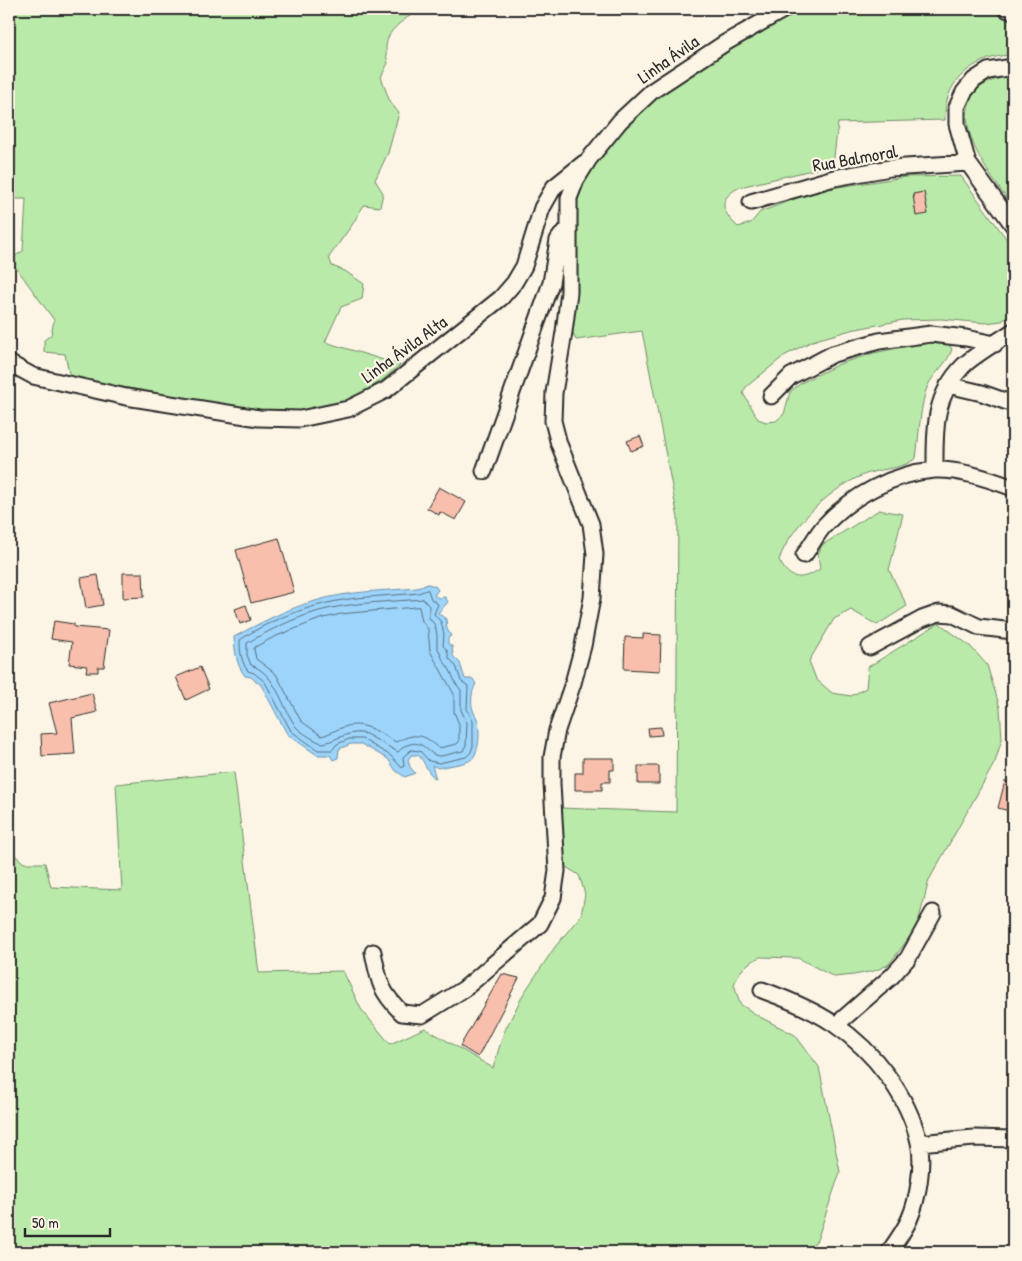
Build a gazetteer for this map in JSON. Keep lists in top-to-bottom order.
{
  "streets": {
    "street": ["Linha Ávila", "Rua Balmoral", "Linha Ávila Alta"]
  },
  "crossings": [
    ["Linha Ávila", "Linha Ávila Alta"]
  ],
  "scale_bar": "50 m"
}
